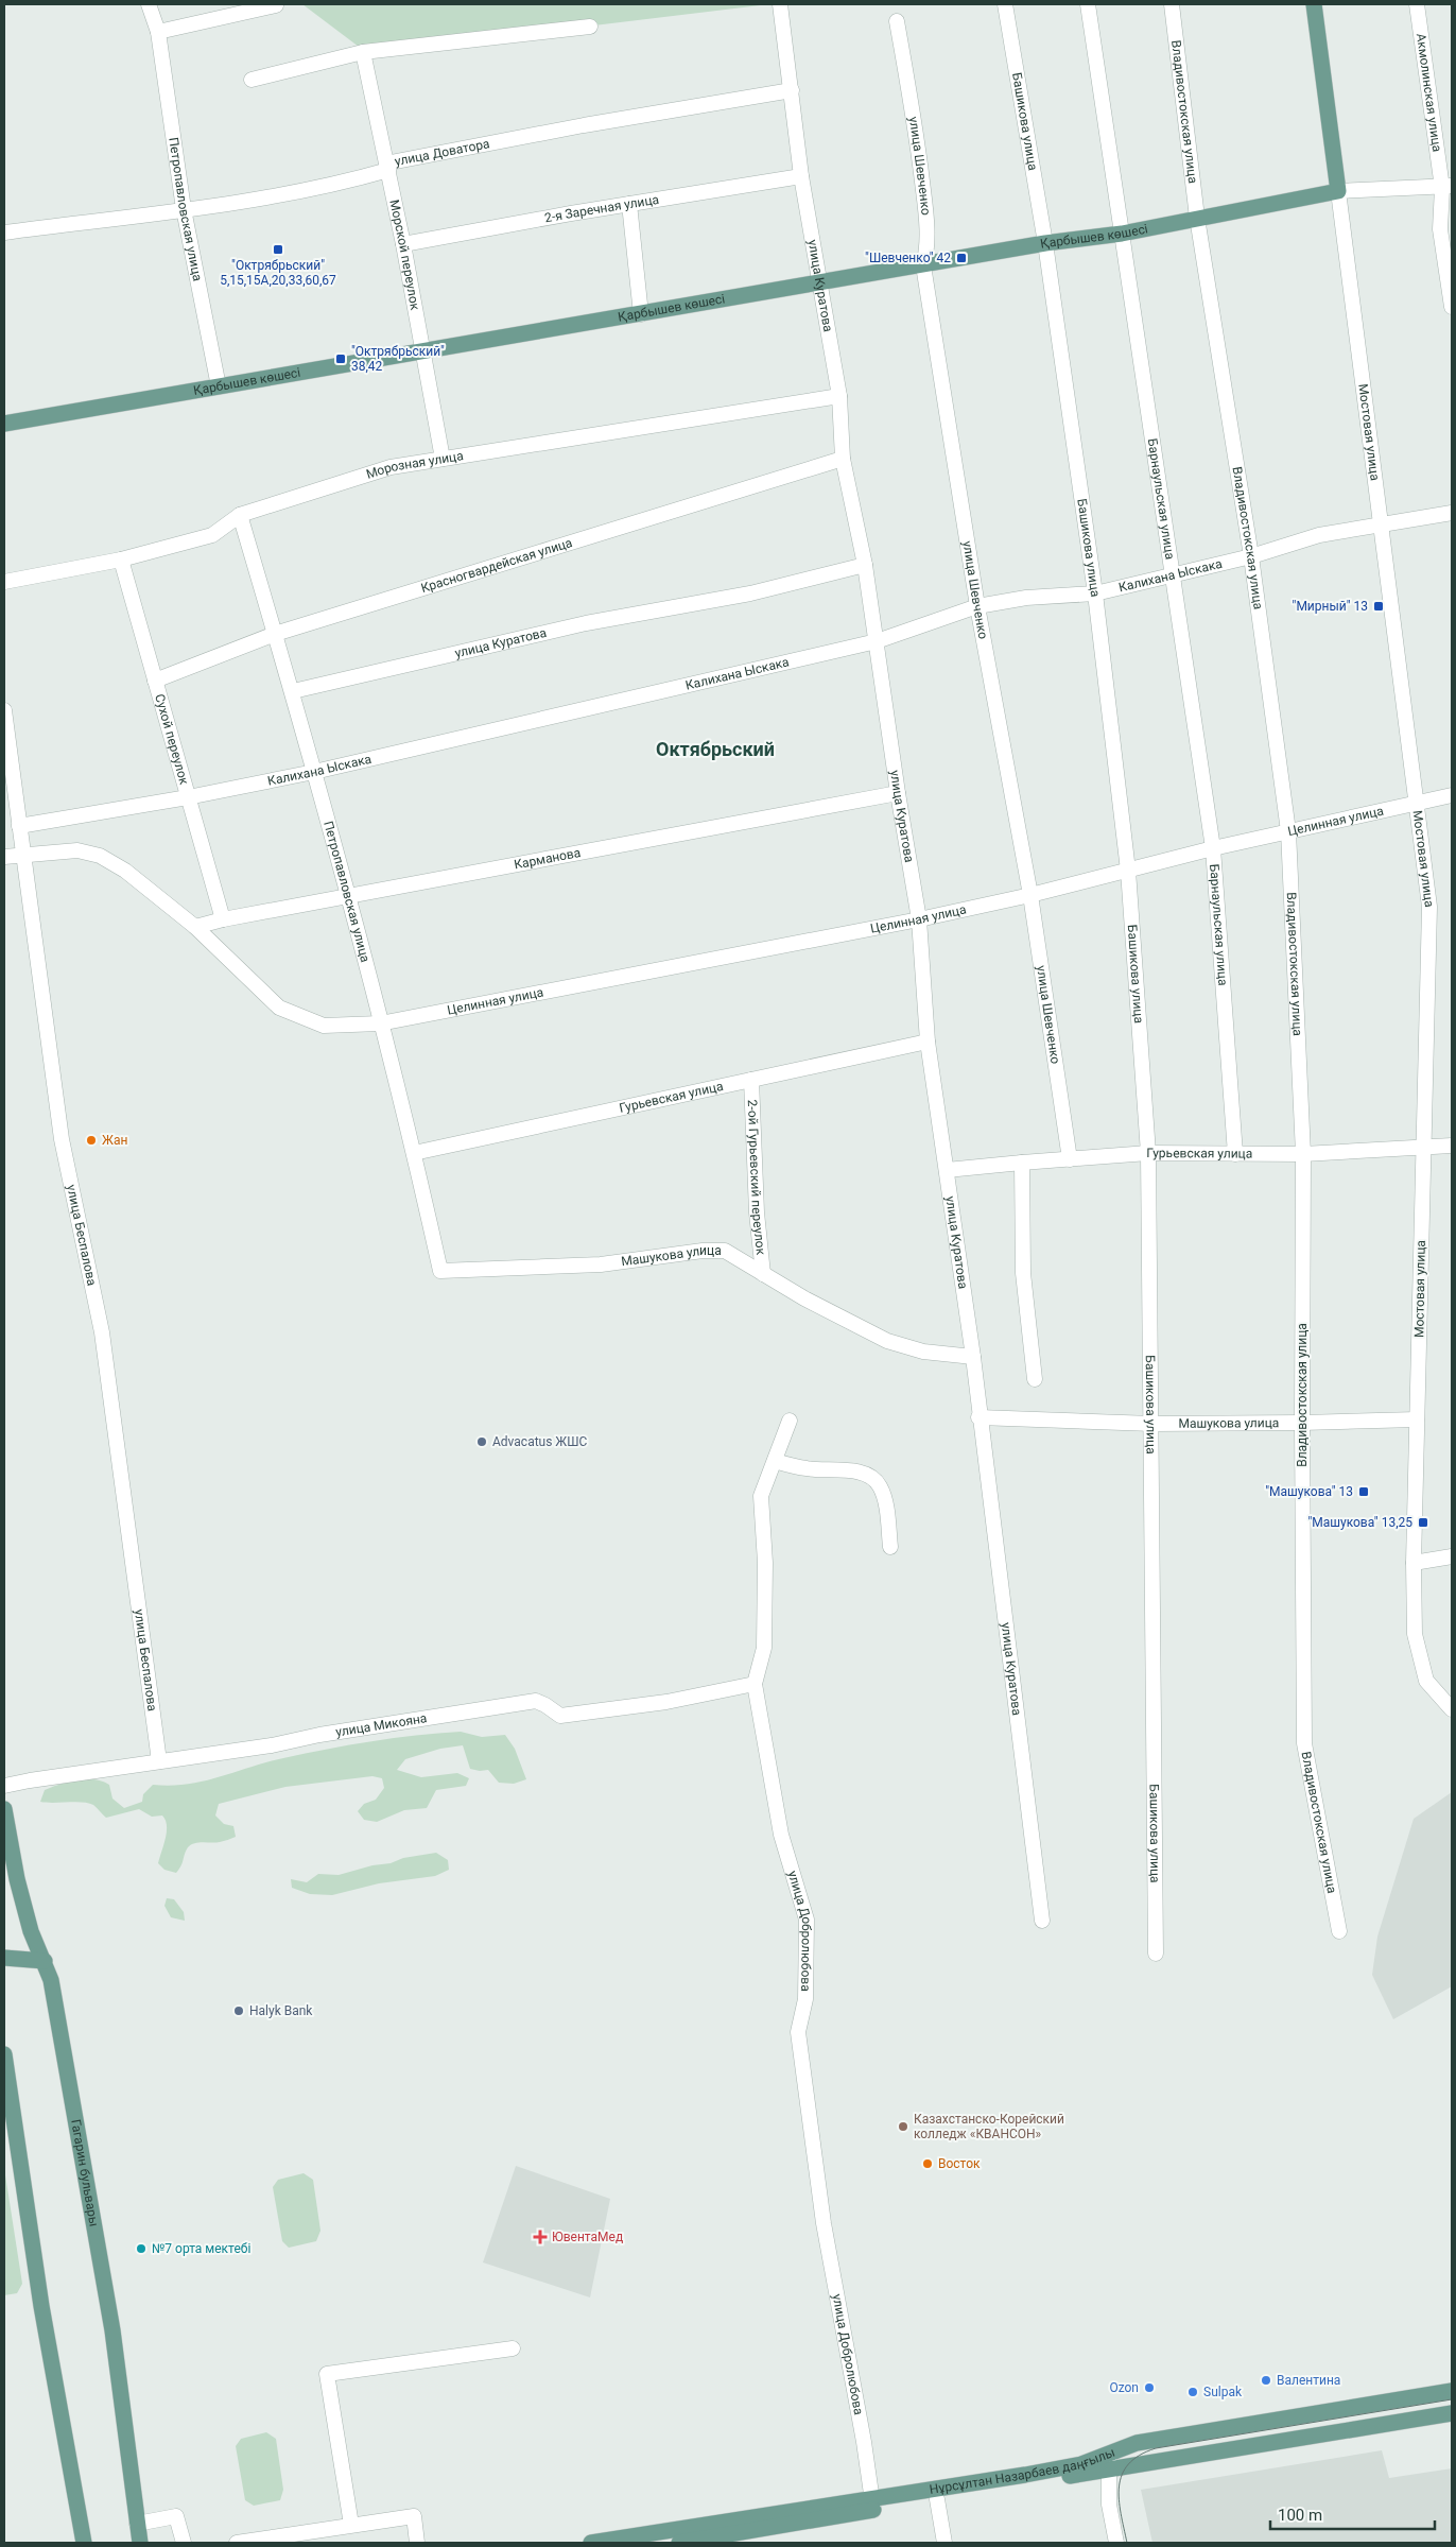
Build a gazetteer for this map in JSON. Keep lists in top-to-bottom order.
{
  "streets": {
    "main road": [
      "Қарбышев көшесі",
      "Мостовая улица",
      "Гагарин бульвары",
      "Нұрсұлтан Назарбаев даңғылы"
    ],
    "street": [
      "Акмолинская улица",
      "Владивостокская улица",
      "Башикова улица",
      "улица Доватора",
      "улица Шевченко",
      "Петропавловская улица",
      "2-я Заречная улица",
      "Морской переулок",
      "улица Куратова",
      "Морозная улица",
      "Барнаульская улица",
      "Красногвардейская улица",
      "Калихана Ыскака",
      "Сухой переулок",
      "Целинная улица",
      "Карманова",
      "Гурьевская улица",
      "2-ой Гурьевский переулок",
      "улица Беспалова",
      "Машукова улица",
      "улица Микояна",
      "улица Добролюбова"
    ]
  },
  "crossings": [
    ["Владивостокская улица", "Қарбышев көшесі"],
    ["Владивостокская улица", "Калихана Ыскака"],
    ["Владивостокская улица", "Целинная улица"],
    ["Владивостокская улица", "Гурьевская улица"],
    ["Владивостокская улица", "Машукова улица"],
    ["Башикова улица", "Қарбышев көшесі"],
    ["Башикова улица", "Калихана Ыскака"],
    ["Башикова улица", "Целинная улица"],
    ["Башикова улица", "Гурьевская улица"],
    ["Башикова улица", "Машукова улица"],
    ["улица Доватора", "Петропавловская улица"],
    ["улица Доватора", "Морской переулок"],
    ["улица Доватора", "улица Куратова"],
    ["улица Шевченко", "Қарбышев көшесі"],
    ["улица Шевченко", "Калихана Ыскака"],
    ["улица Шевченко", "Целинная улица"],
    ["улица Шевченко", "Гурьевская улица"],
    ["Петропавловская улица", "Қарбышев көшесі"],
    ["Петропавловская улица", "улица Куратова"],
    ["Петропавловская улица", "Морозная улица"],
    ["Петропавловская улица", "Красногвардейская улица"],
    ["Петропавловская улица", "Калихана Ыскака"],
    ["Петропавловская улица", "Целинная улица"],
    ["Петропавловская улица", "Карманова"],
    ["Петропавловская улица", "Гурьевская улица"],
    ["Петропавловская улица", "Машукова улица"],
    ["2-я Заречная улица", "Морской переулок"],
    ["2-я Заречная улица", "улица Куратова"],
    ["Қарбышев көшесі", "Морской переулок"],
    ["Қарбышев көшесі", "улица Куратова"],
    ["Қарбышев көшесі", "Мостовая улица"],
    ["Қарбышев көшесі", "Барнаульская улица"],
    ["Морской переулок", "Морозная улица"],
    ["улица Куратова", "Морозная улица"],
    ["улица Куратова", "Красногвардейская улица"],
    ["улица Куратова", "Калихана Ыскака"],
    ["улица Куратова", "Целинная улица"],
    ["улица Куратова", "Карманова"],
    ["улица Куратова", "Гурьевская улица"],
    ["улица Куратова", "Машукова улица"],
    ["Мостовая улица", "Калихана Ыскака"],
    ["Мостовая улица", "Целинная улица"],
    ["Мостовая улица", "Гурьевская улица"],
    ["Мостовая улица", "Машукова улица"],
    ["Морозная улица", "Сухой переулок"],
    ["Барнаульская улица", "Калихана Ыскака"],
    ["Барнаульская улица", "Целинная улица"],
    ["Барнаульская улица", "Гурьевская улица"],
    ["Красногвардейская улица", "Сухой переулок"],
    ["Калихана Ыскака", "Сухой переулок"],
    ["Калихана Ыскака", "улица Беспалова"],
    ["Сухой переулок", "Карманова"],
    ["Целинная улица", "Карманова"],
    ["Целинная улица", "улица Беспалова"],
    ["Гурьевская улица", "2-ой Гурьевский переулок"],
    ["2-ой Гурьевский переулок", "Машукова улица"],
    ["улица Беспалова", "улица Микояна"],
    ["улица Микояна", "улица Добролюбова"],
    ["улица Добролюбова", "Нұрсұлтан Назарбаев даңғылы"]
  ],
  "districts": ["Октябрьский"],
  "places": {
    "transit": [
      "\"Октрябрьский\" 5,15,15А,20,33,60,67",
      "\"Шевченко\" 42",
      "\"Октрябрьский\" 38,42",
      "\"Мирный\" 13",
      "\"Машукова\" 13",
      "\"Машукова\" 13,25"
    ],
    "other": [
      "Жан",
      "Advacatus ЖШС",
      "Halyk Bank",
      "Казахстанско-Корейский колледж «КВАНСОН»",
      "Восток",
      "№7 орта мектебі",
      "Валентина",
      "Ozon",
      "Sulpak"
    ],
    "health": ["ЮвентаМед"]
  },
  "scale_bar": "100 m"
}
